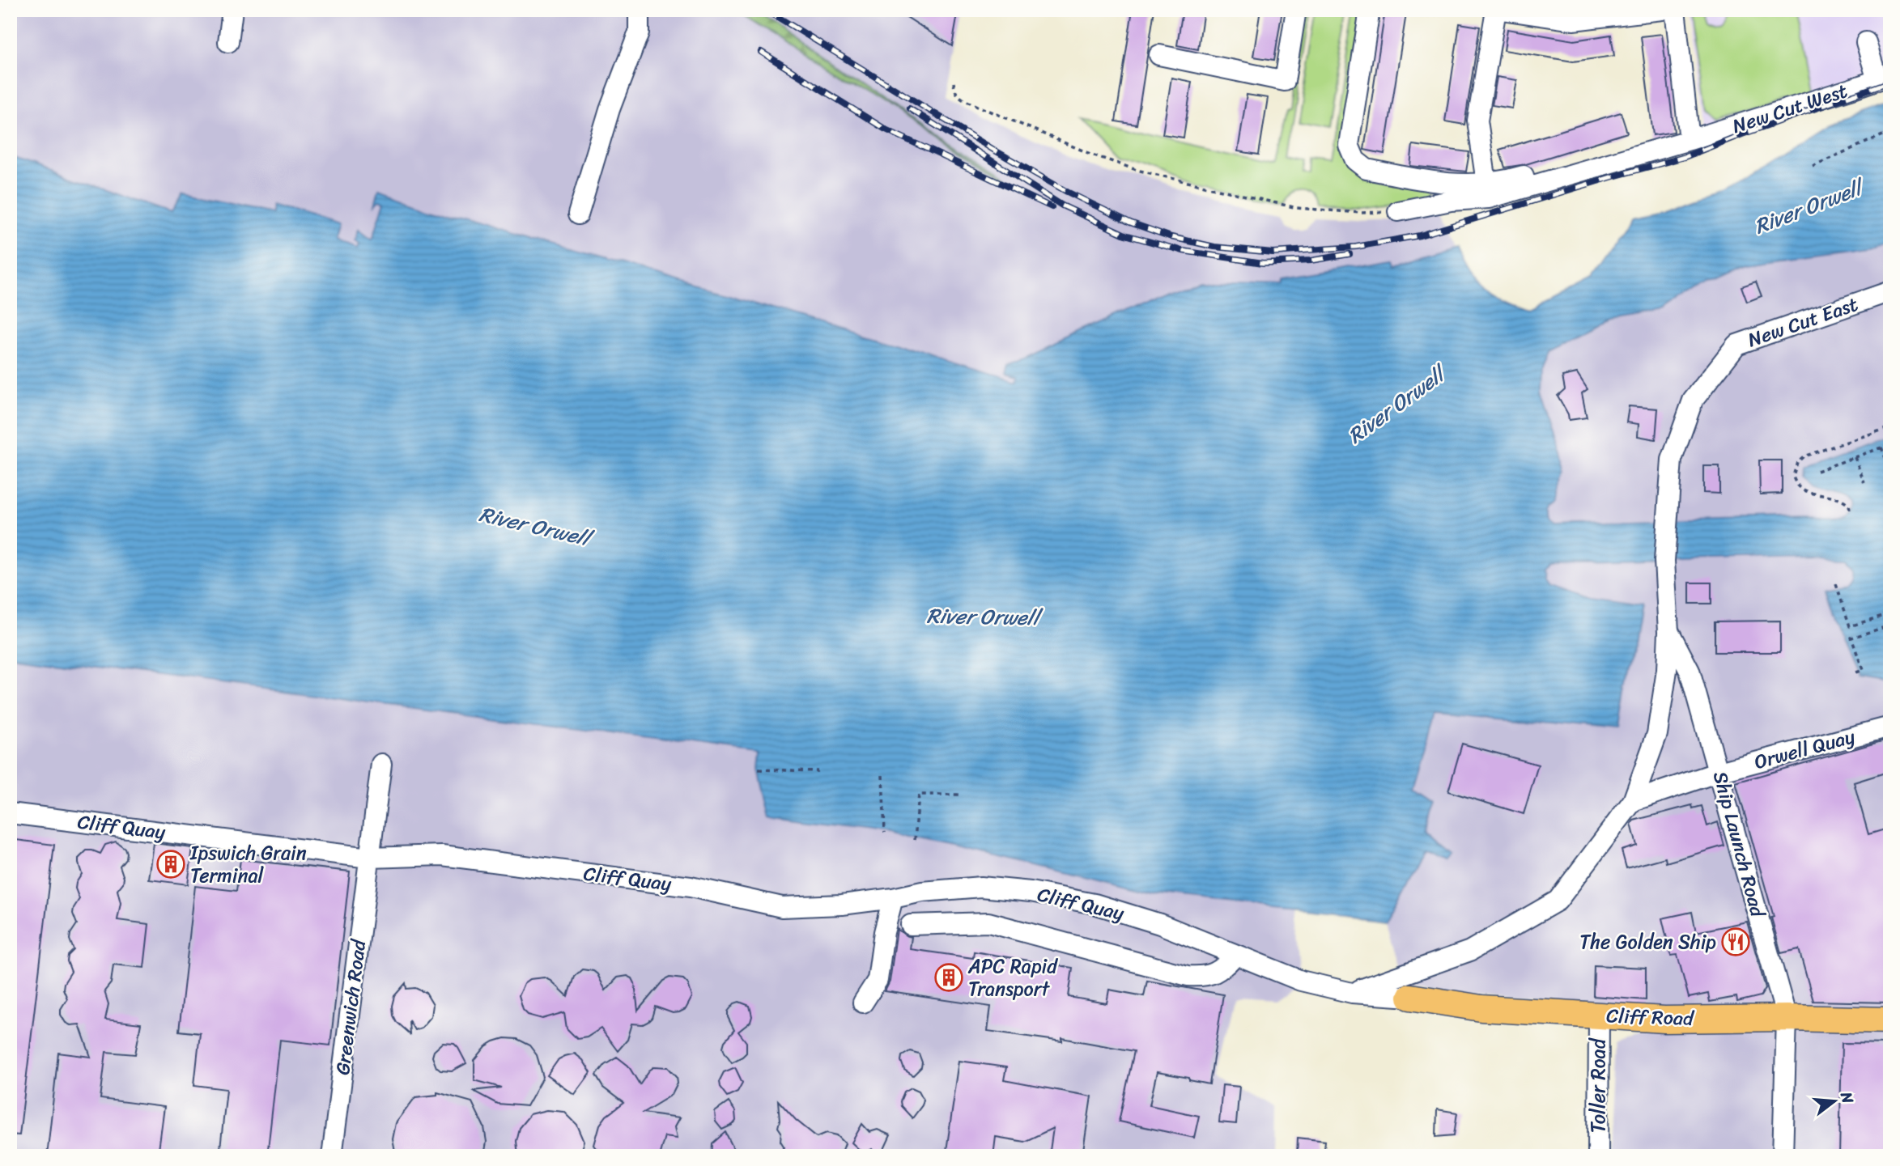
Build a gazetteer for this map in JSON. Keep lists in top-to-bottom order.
{
  "streets": {
    "main road": ["Cliff Road"],
    "street": [
      "New Cut West",
      "New Cut East",
      "Orwell Quay",
      "Cliff Quay",
      "Ship Launch Road",
      "Greenwich Road",
      "Toller Road"
    ]
  },
  "crossings": [
    ["New Cut East", "Orwell Quay"],
    ["New Cut East", "Cliff Quay"],
    ["New Cut East", "Ship Launch Road"],
    ["Orwell Quay", "Ship Launch Road"],
    ["Cliff Quay", "Greenwich Road"],
    ["Cliff Quay", "Cliff Road"],
    ["Ship Launch Road", "Cliff Road"],
    ["Cliff Road", "Toller Road"]
  ],
  "water": ["River Orwell"],
  "places": {
    "building": ["Ipswich Grain Terminal", "APC Rapid Transport"],
    "restaurant": ["The Golden Ship"]
  },
  "north": "right"
}
